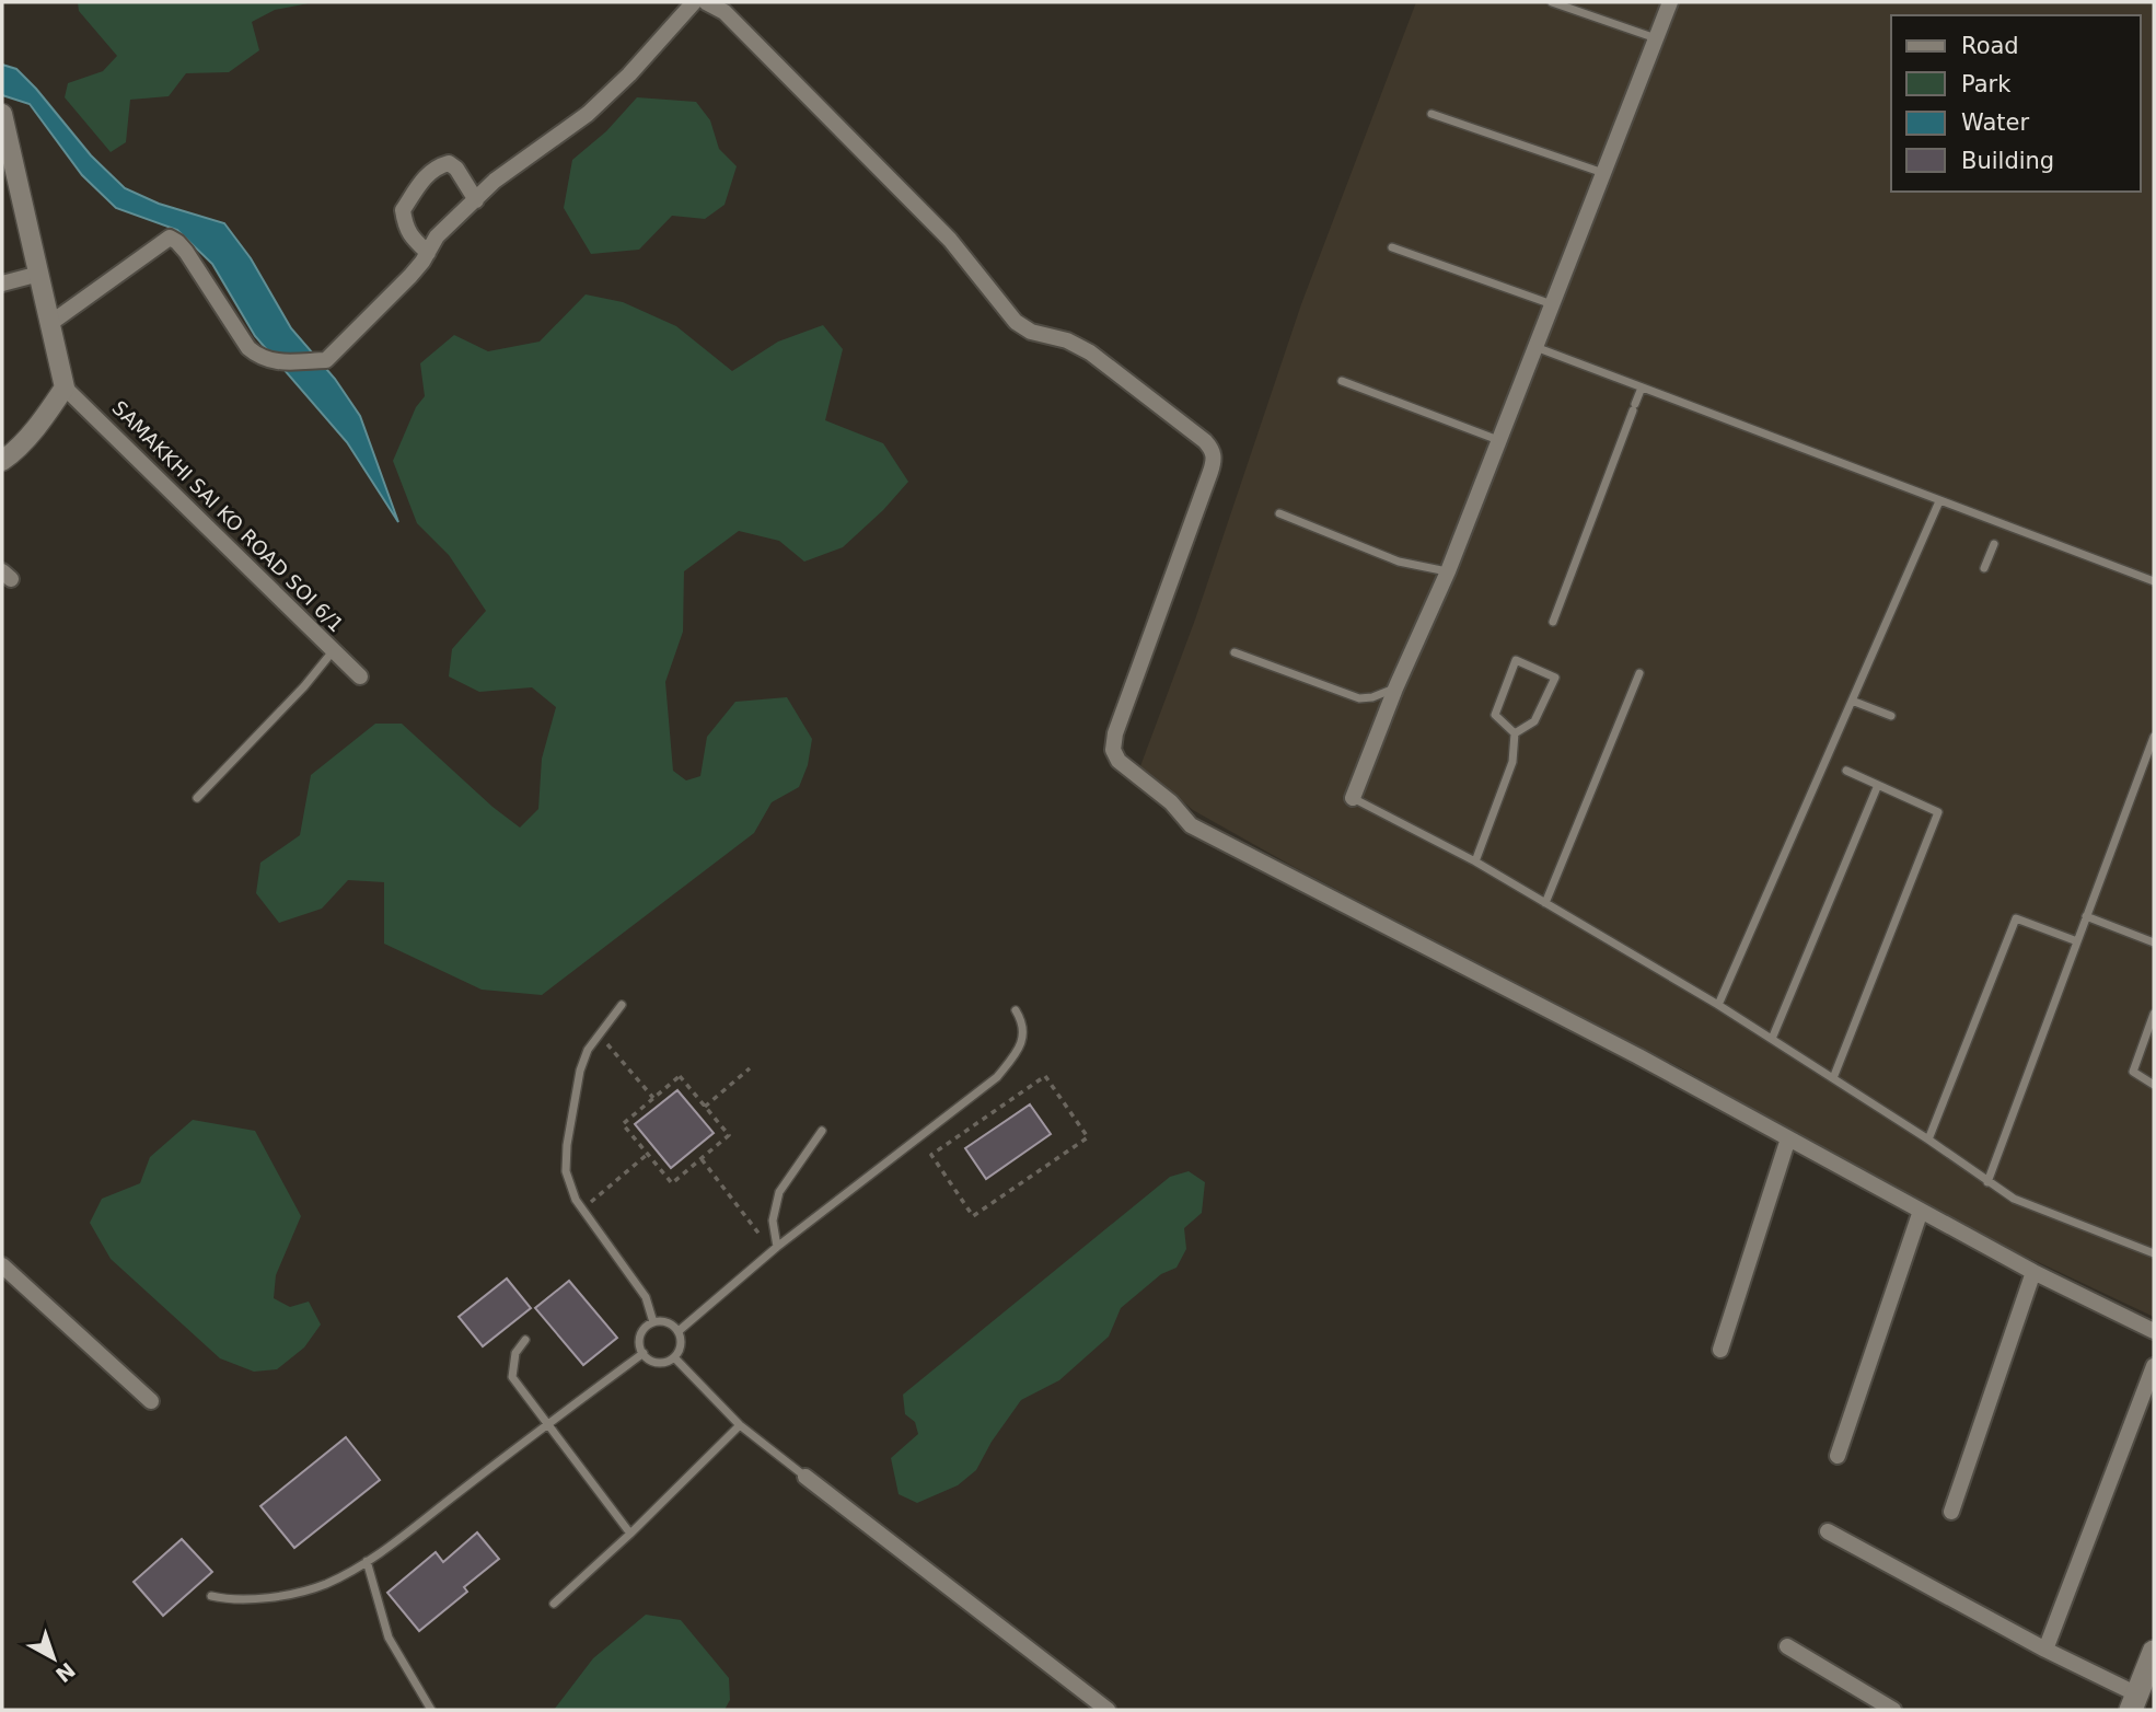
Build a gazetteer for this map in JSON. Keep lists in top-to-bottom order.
{
  "streets": {
    "street": ["SAMAKKHI SAI KO ROAD SOI 6/1"]
  },
  "legend": [
    "Road",
    "Park",
    "Water",
    "Building"
  ],
  "north": "bottom right"
}
